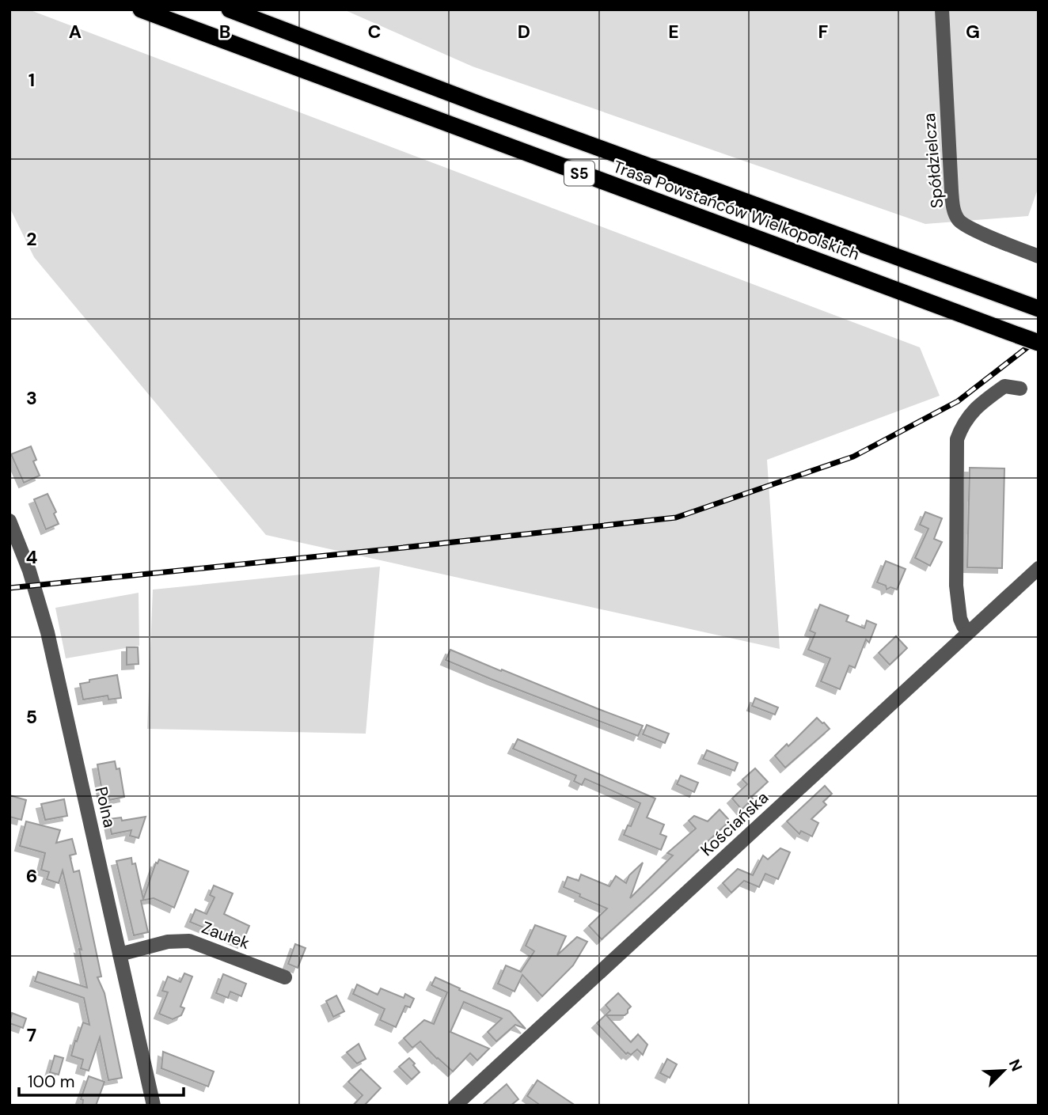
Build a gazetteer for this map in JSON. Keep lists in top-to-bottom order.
{
  "streets": {
    "highway": ["S5", "Trasa Powstańców Wielkopolskich"],
    "street": [
      "Spółdzielcza",
      "Polna",
      "Kościańska",
      "Zaułek"
    ]
  },
  "crossings": [
    ["Polna", "Zaułek"]
  ],
  "scale_bar": "100 m",
  "north": "top right",
  "grid": {
    "columns": [
      "A",
      "B",
      "C",
      "D",
      "E",
      "F",
      "G"
    ],
    "rows": [
      "1",
      "2",
      "3",
      "4",
      "5",
      "6",
      "7"
    ]
  }
}
